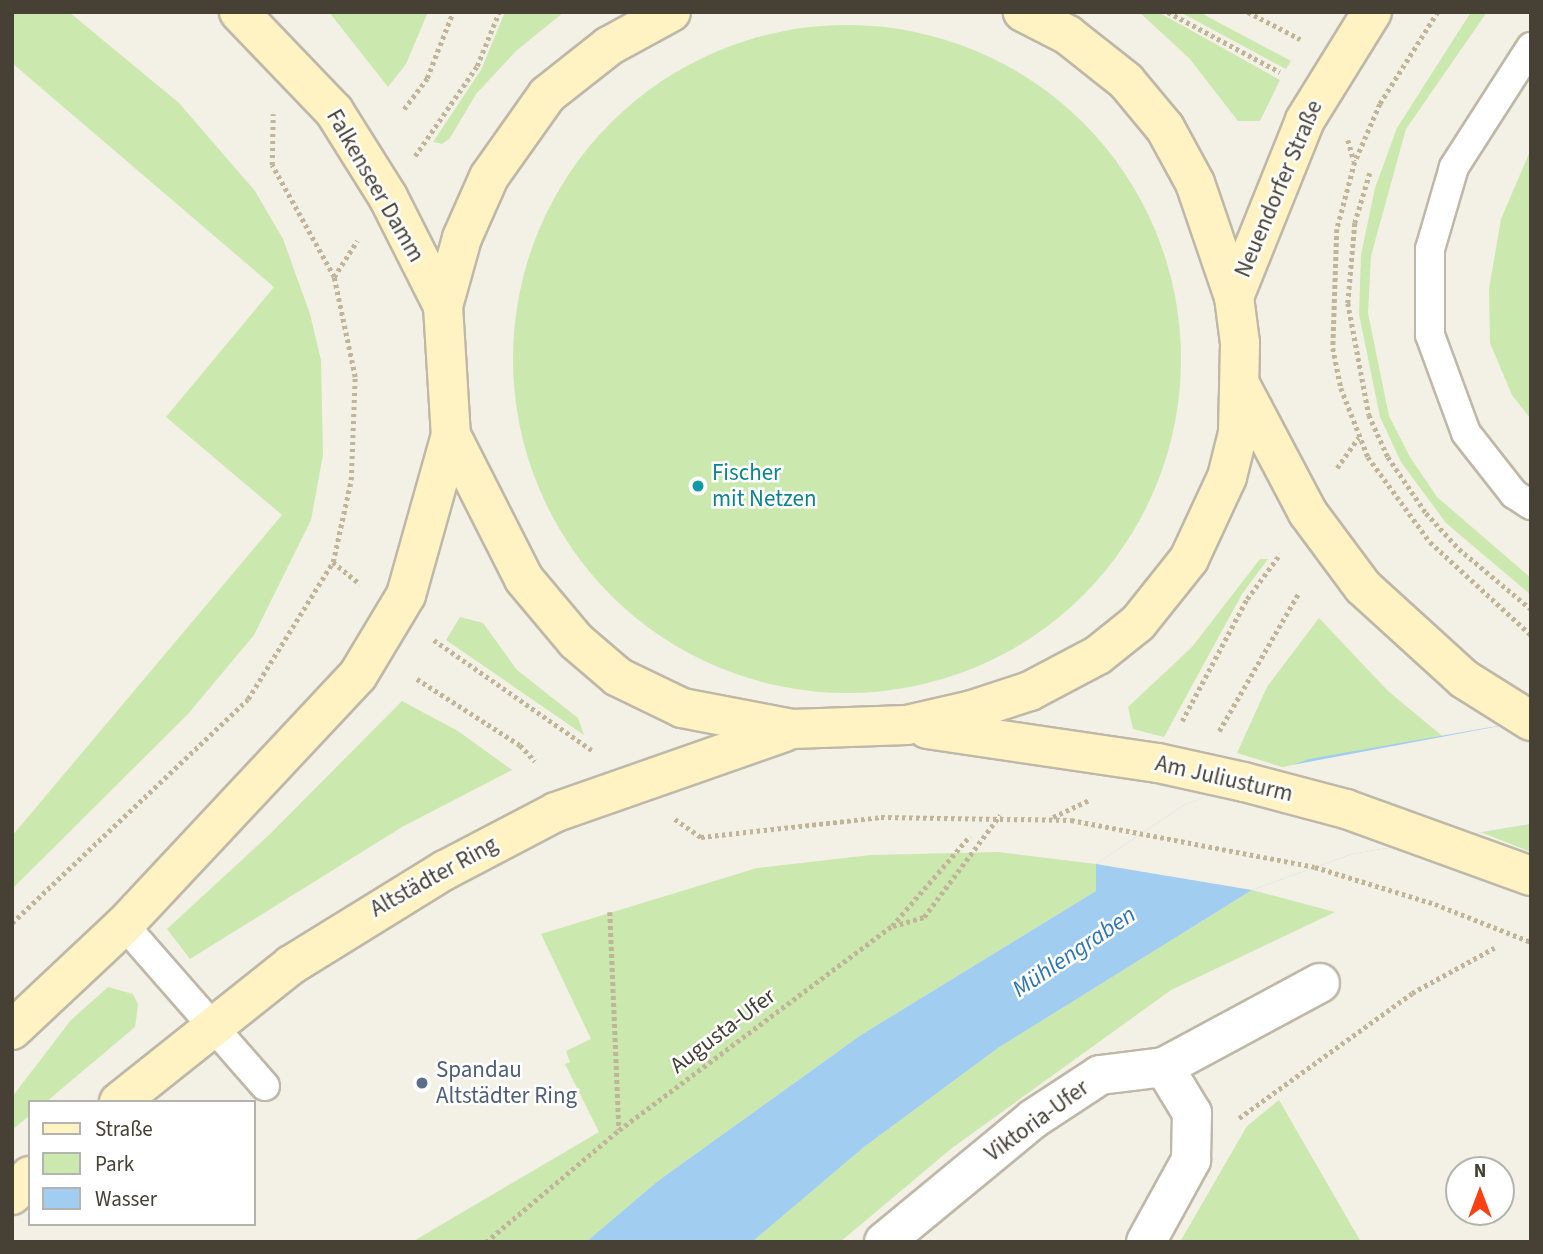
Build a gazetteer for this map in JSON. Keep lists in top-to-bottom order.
{
  "streets": {
    "main road": [
      "Falkenseer Damm",
      "Neuendorfer Straße",
      "Am Juliusturm",
      "Altstädter Ring"
    ],
    "street": ["Viktoria-Ufer"],
    "path": ["Augusta-Ufer"]
  },
  "water": ["Mühlengraben"],
  "places": ["Fischer mit Netzen", "Spandau Altstädter Ring"],
  "legend": ["Straße", "Park", "Wasser"],
  "north": "top"
}
